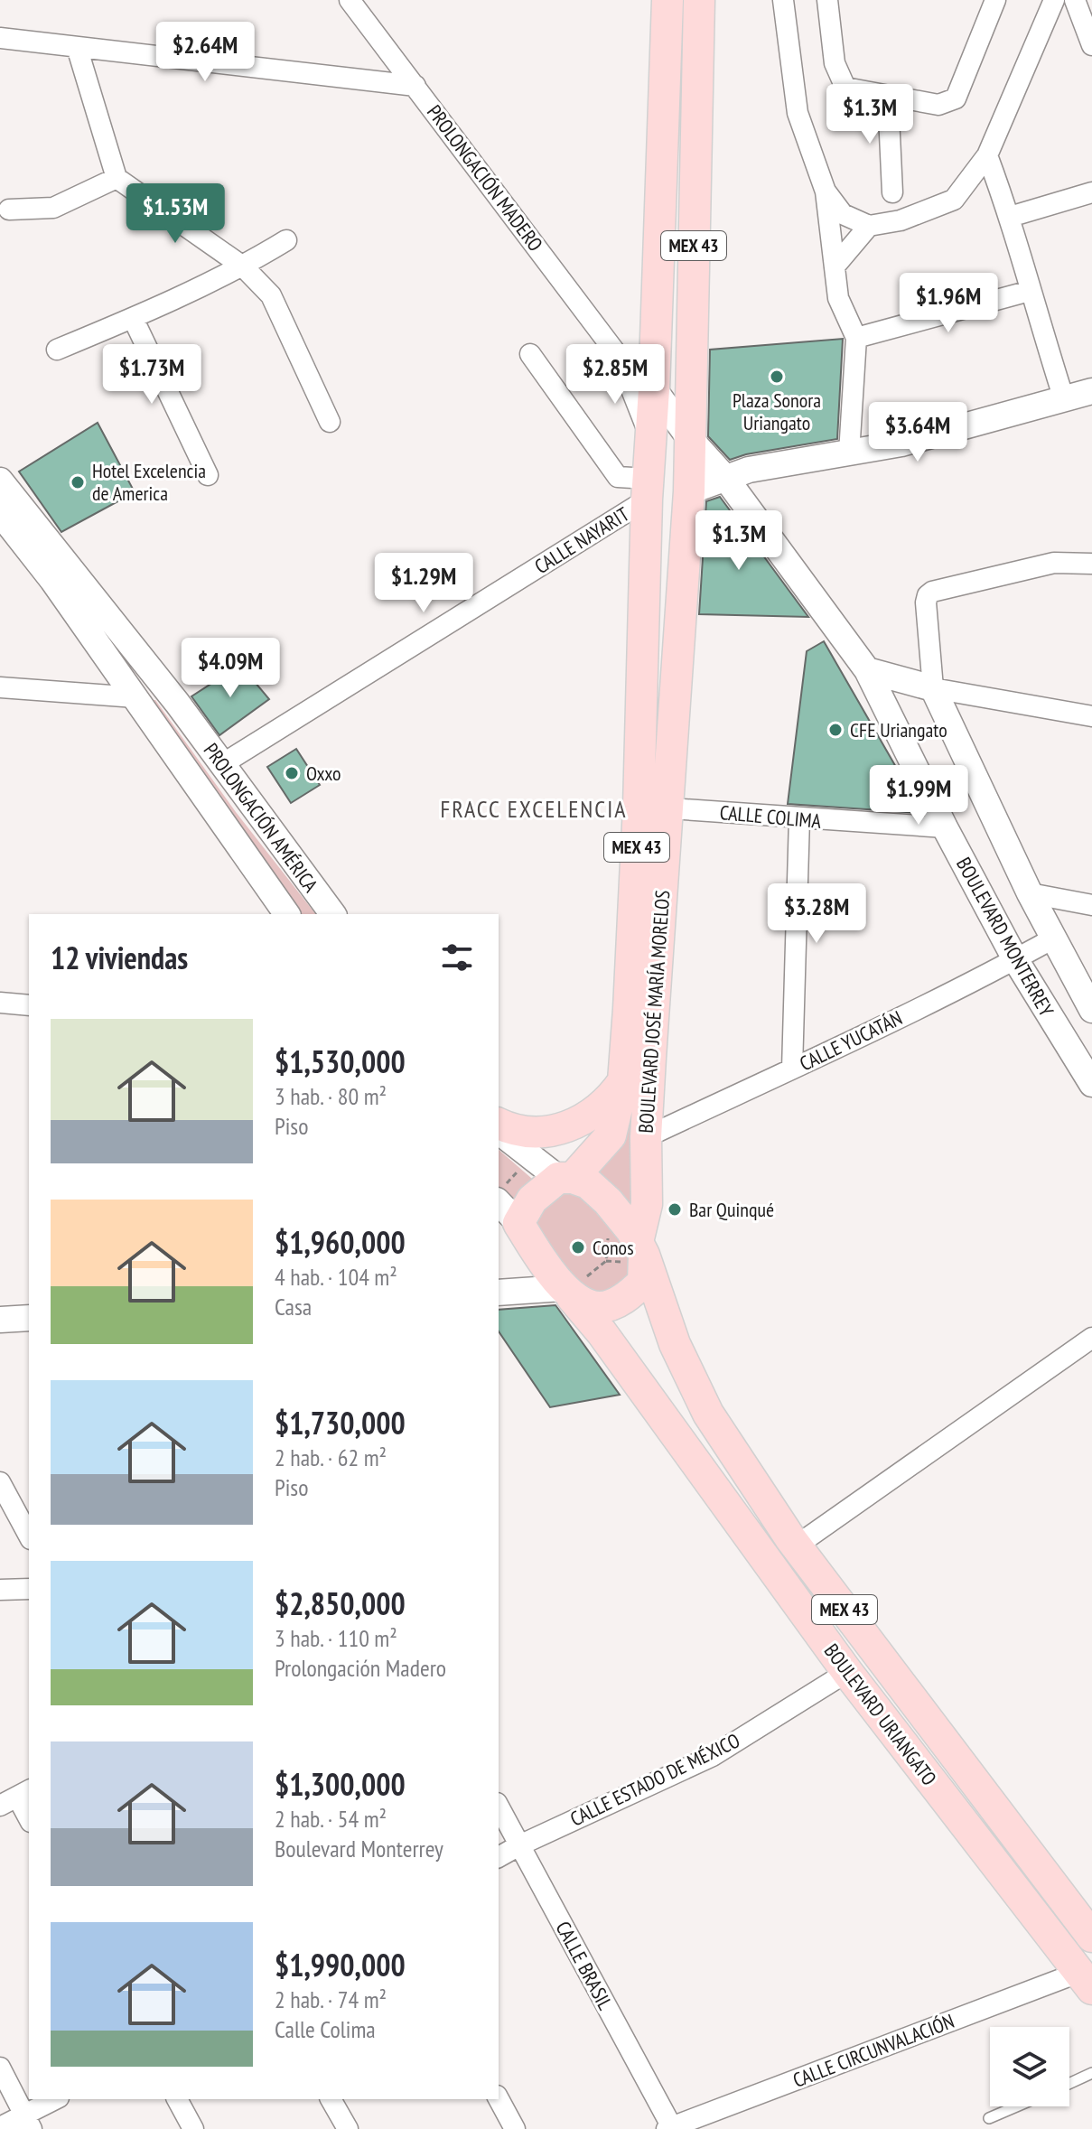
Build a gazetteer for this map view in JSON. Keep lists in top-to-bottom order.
{
  "streets": {
    "main road": ["MEX 43", "BOULEVARD JOSÉ MARÍA MORELOS", "BOULEVARD URIANGATO"],
    "street": [
      "PROLONGACIÓN MADERO",
      "CALLE NAYARIT",
      "CALLE COLIMA",
      "PROLONGACIÓN AMÉRICA",
      "BOULEVARD MONTERREY",
      "CALLE YUCATÁN",
      "CALLE ESTADO DE MÉXICO",
      "CALLE BRASIL",
      "CALLE CIRCUNVALACIÓN"
    ]
  },
  "crossings": [
    ["PROLONGACIÓN MADERO", "BOULEVARD MONTERREY"],
    ["PROLONGACIÓN MADERO", "BOULEVARD JOSÉ MARÍA MORELOS"],
    ["MEX 43", "BOULEVARD JOSÉ MARÍA MORELOS"],
    ["MEX 43", "BOULEVARD URIANGATO"],
    ["CALLE NAYARIT", "PROLONGACIÓN AMÉRICA"],
    ["CALLE NAYARIT", "BOULEVARD JOSÉ MARÍA MORELOS"],
    ["CALLE COLIMA", "BOULEVARD MONTERREY"],
    ["CALLE COLIMA", "BOULEVARD JOSÉ MARÍA MORELOS"],
    ["BOULEVARD MONTERREY", "BOULEVARD JOSÉ MARÍA MORELOS"],
    ["BOULEVARD MONTERREY", "CALLE YUCATÁN"],
    ["BOULEVARD JOSÉ MARÍA MORELOS", "CALLE YUCATÁN"],
    ["BOULEVARD JOSÉ MARÍA MORELOS", "BOULEVARD URIANGATO"],
    ["BOULEVARD URIANGATO", "CALLE ESTADO DE MÉXICO"],
    ["BOULEVARD URIANGATO", "CALLE CIRCUNVALACIÓN"],
    ["CALLE ESTADO DE MÉXICO", "CALLE BRASIL"],
    ["CALLE BRASIL", "CALLE CIRCUNVALACIÓN"]
  ],
  "districts": ["FRACC EXCELENCIA"],
  "places": [
    "Plaza Sonora Uriangato",
    "Hotel Excelencia de America",
    "CFE Uriangato",
    "Oxxo",
    "Bar Quinqué",
    "Conos"
  ],
  "page": {
    "price": [
      "$2.64M",
      "$1.3M",
      "$1.53M",
      "$1.96M",
      "$1.73M",
      "$2.85M",
      "$3.64M",
      "$1.3M",
      "$1.29M",
      "$4.09M",
      "$1.99M",
      "$3.28M"
    ],
    "heading": "12 viviendas",
    "list": [
      {
        "name": "$1,530,000",
        "note": "3 hab. · 80 m² · Piso"
      },
      {
        "name": "$1,960,000",
        "note": "4 hab. · 104 m² · Casa"
      },
      {
        "name": "$1,730,000",
        "note": "2 hab. · 62 m² · Piso"
      },
      {
        "name": "$2,850,000",
        "note": "3 hab. · 110 m² · Prolongación Madero"
      },
      {
        "name": "$1,300,000",
        "note": "2 hab. · 54 m² · Boulevard Monterrey"
      },
      {
        "name": "$1,990,000",
        "note": "2 hab. · 74 m² · Calle Colima"
      }
    ]
  }
}
